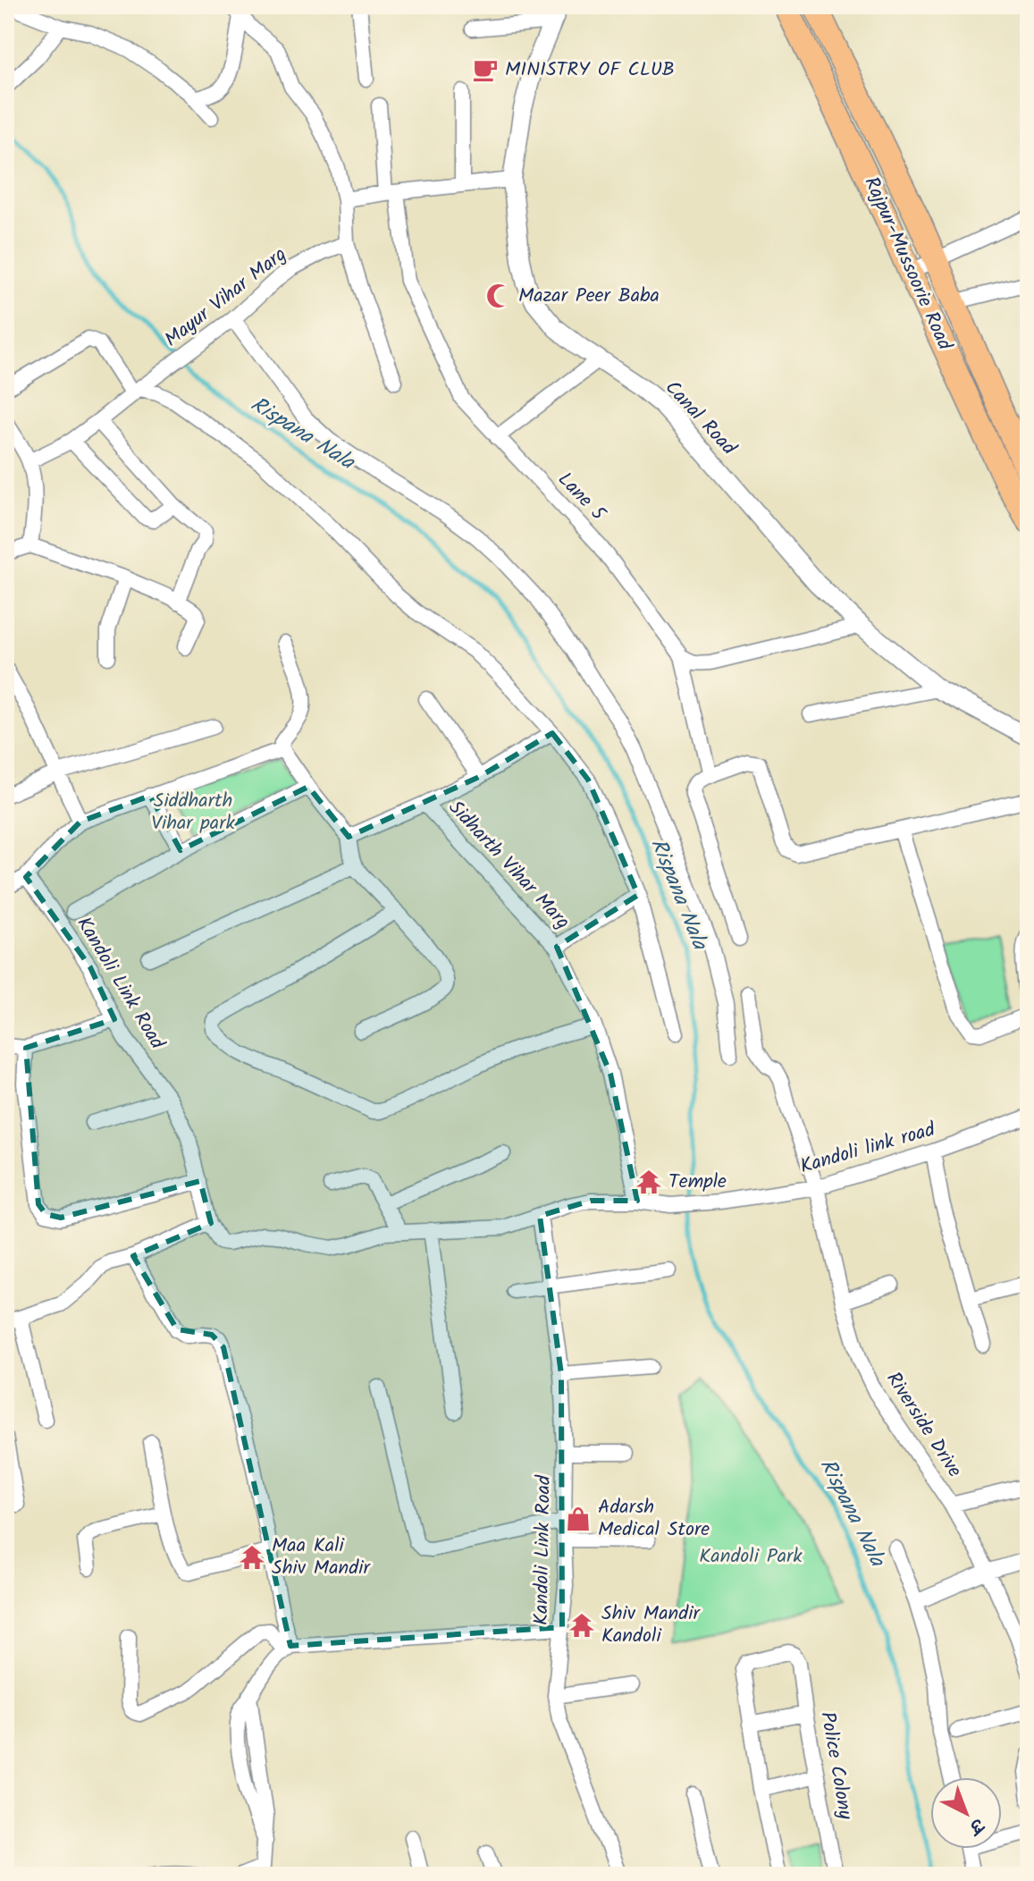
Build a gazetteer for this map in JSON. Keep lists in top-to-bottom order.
{
  "streets": {
    "main road": ["Rajpur-Mussoorie Road"],
    "street": [
      "Mayur Vihar Marg",
      "Canal Road",
      "Lane 5",
      "Sidharth Vihar Marg",
      "Kandoli Link Road",
      "Kandoli link road",
      "Riverside Drive",
      "Police Colony"
    ]
  },
  "crossings": [
    ["Sidharth Vihar Marg", "Kandoli link road"],
    ["Kandoli link road", "Riverside Drive"]
  ],
  "water": ["Rispana Nala"],
  "parks": ["Siddharth Vihar park", "Kandoli Park"],
  "places": {
    "cafe": ["MINISTRY OF CLUB"],
    "mosque": ["Mazar Peer Baba"],
    "temple": ["Temple", "Maa Kali Shiv Mandir", "Shiv Mandir Kandoli"],
    "shop": ["Adarsh Medical Store"]
  },
  "north": "bottom right"
}
